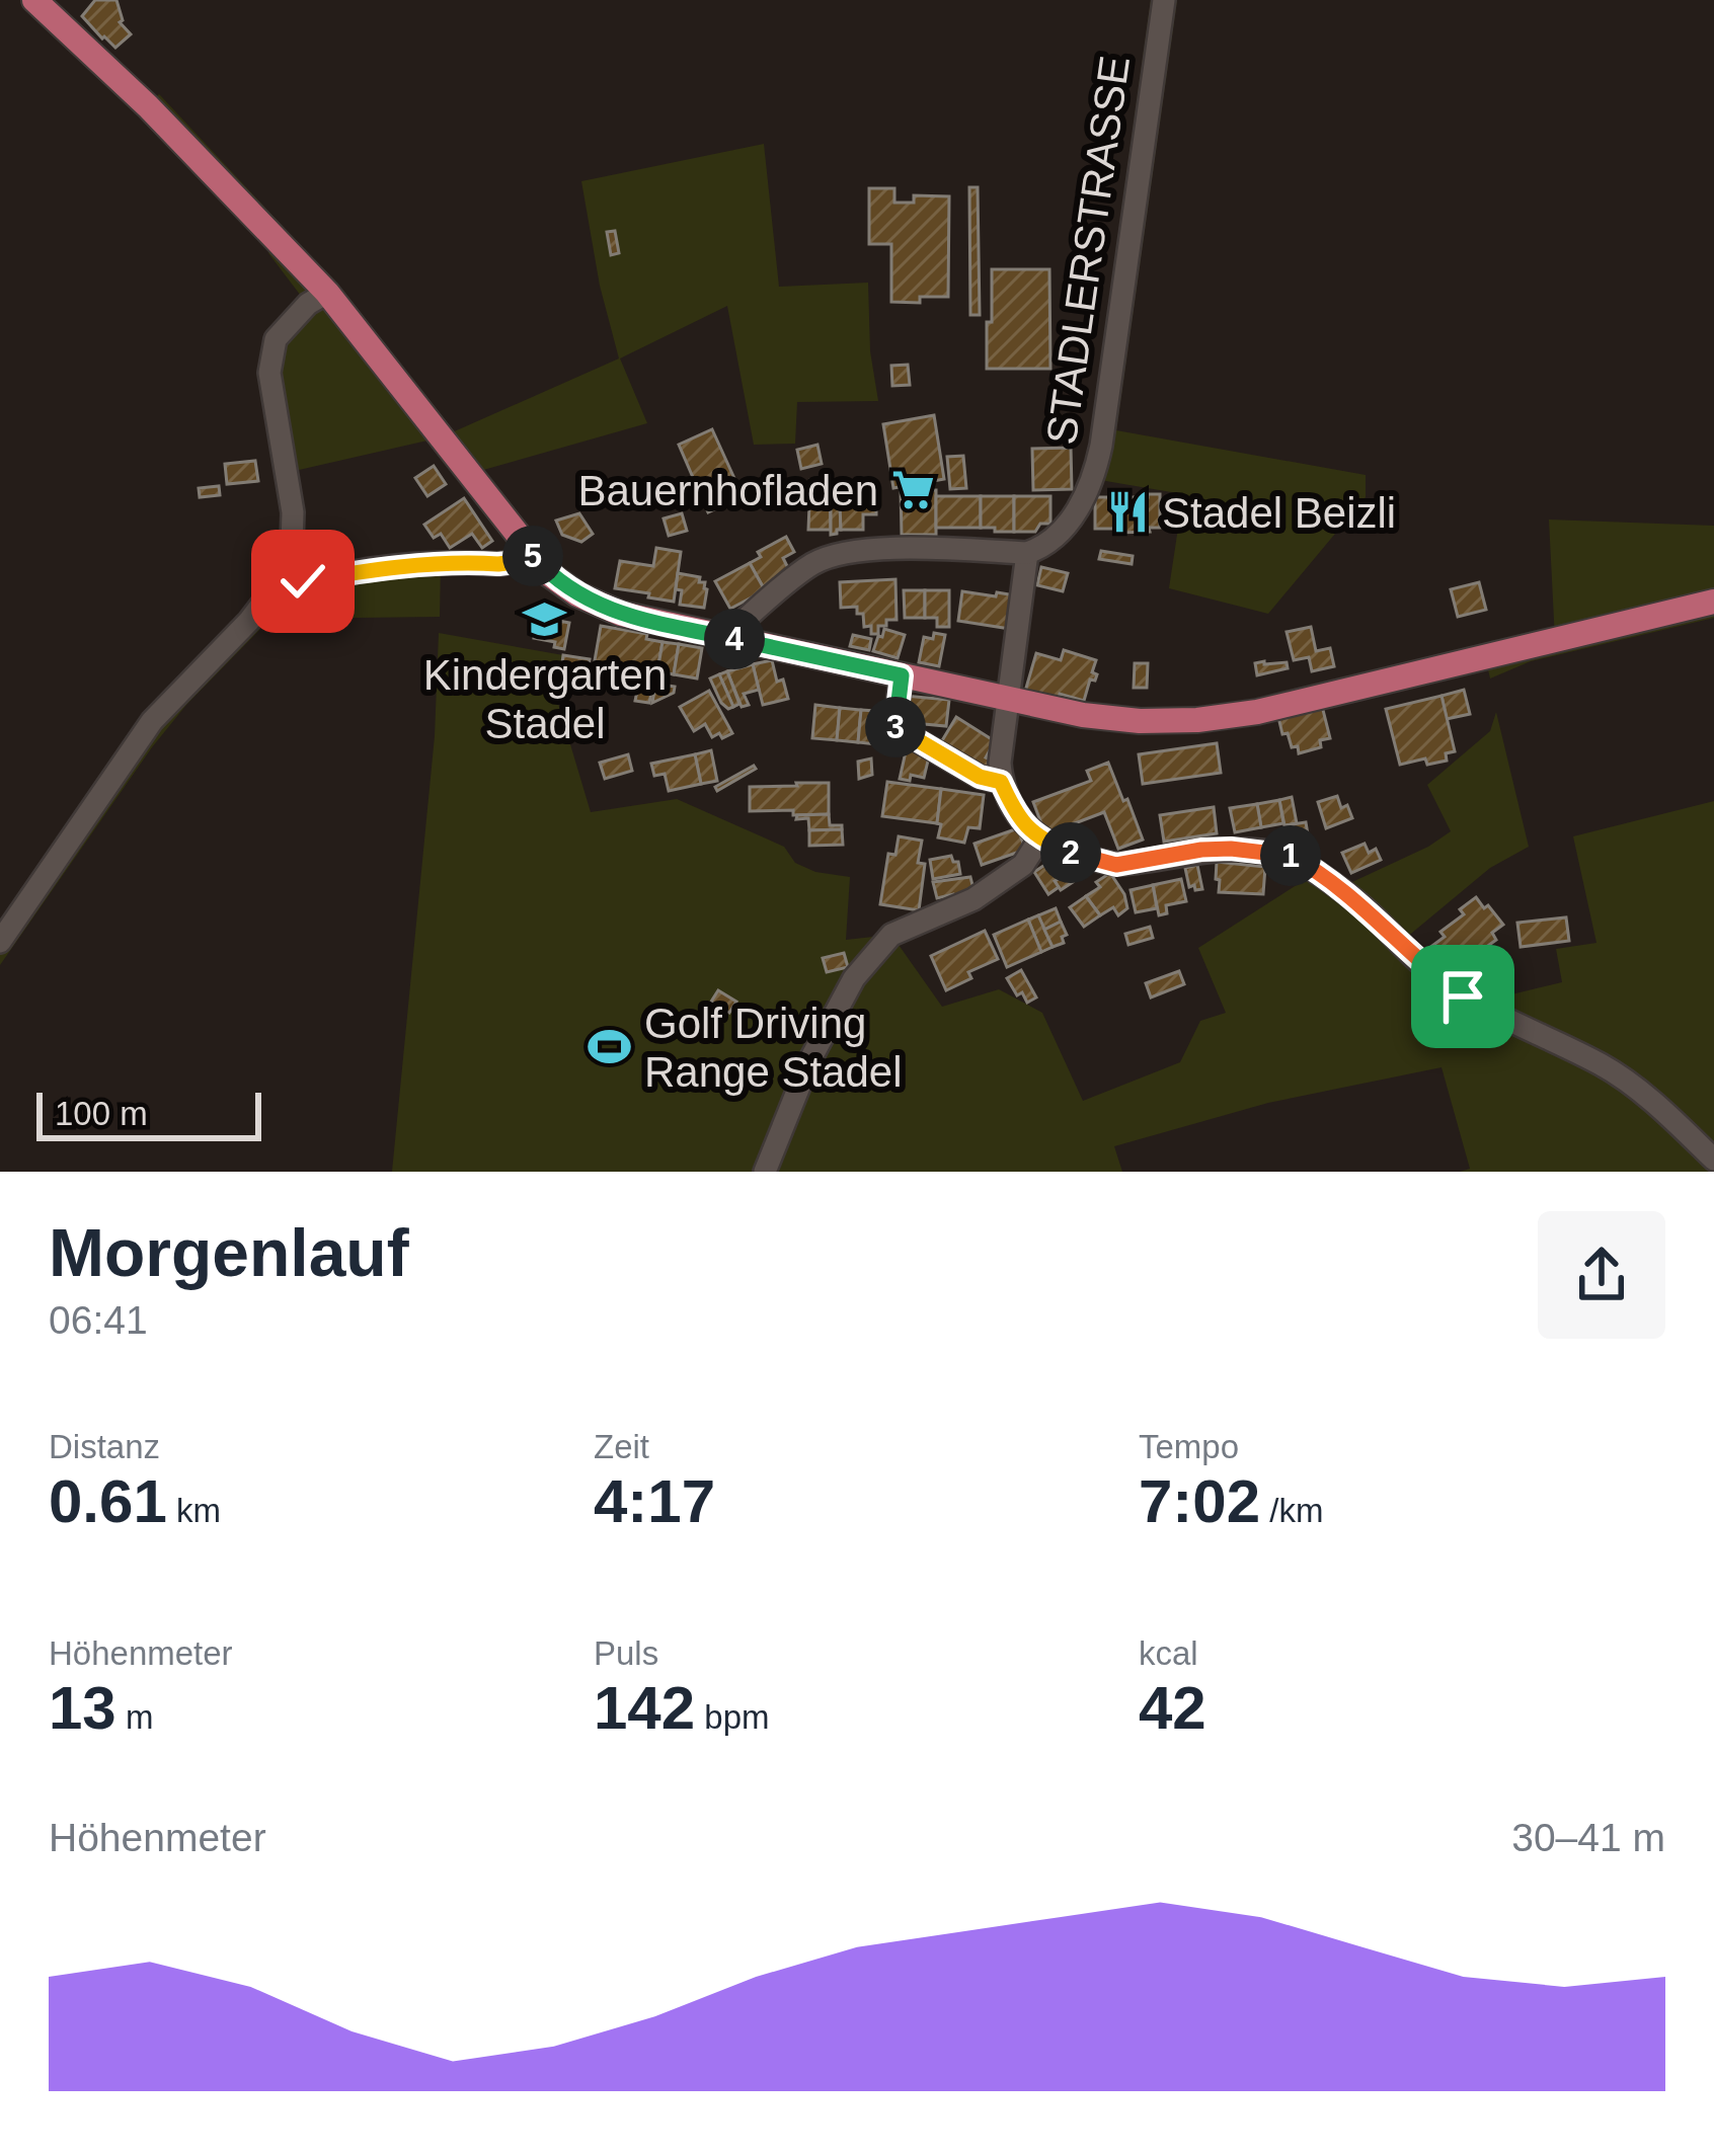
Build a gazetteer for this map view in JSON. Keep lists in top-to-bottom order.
{
  "streets": {
    "street": ["STADLERSTRASSE"]
  },
  "places": {
    "supermarket": ["Bauernhofladen"],
    "restaurant": ["Stadel Beizli"],
    "school or university": ["Kindergarten Stadel"],
    "sports": ["Golf Driving Range Stadel"]
  },
  "scale_bar": "100 m",
  "page": {
    "pins": [
      "5",
      "4",
      "3",
      "2",
      "1"
    ],
    "scale": "100 m",
    "heading": ["Morgenlauf", "06:41"],
    "stats": [
      ["Distanz", "0.61 km"],
      ["Zeit", "4:17"],
      ["Tempo", "7:02 /km"],
      ["Höhenmeter", "13 m"],
      ["Puls", "142 bpm"],
      ["kcal", "42"]
    ],
    "chart": ["Höhenmeter", "30–41 m"]
  }
}
